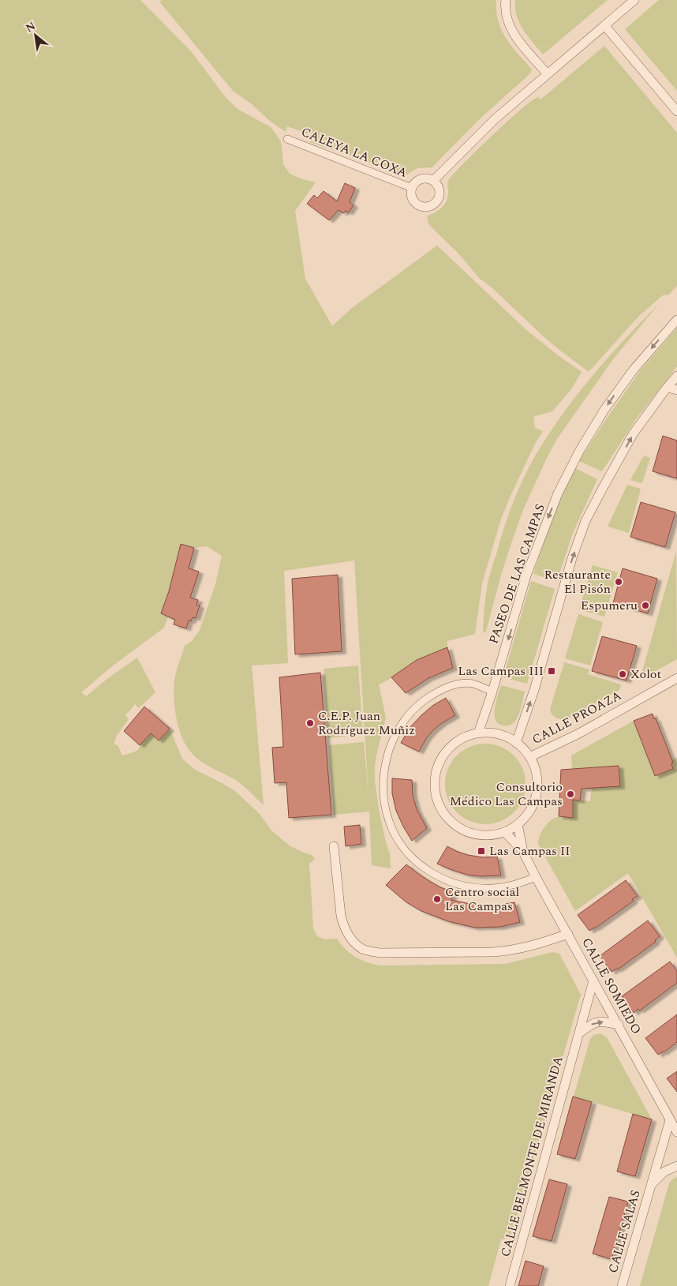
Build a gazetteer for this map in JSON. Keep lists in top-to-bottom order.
{
  "streets": {
    "street": [
      "CALEYA LA COXA",
      "PASEO DE LAS CAMPAS",
      "CALLE PROAZA",
      "CALLE SOMIEDO",
      "CALLE BELMONTE DE MIRANDA",
      "CALLE SALAS"
    ]
  },
  "crossings": [
    ["PASEO DE LAS CAMPAS", "CALLE PROAZA"],
    ["PASEO DE LAS CAMPAS", "CALLE SOMIEDO"],
    ["CALLE PROAZA", "CALLE SOMIEDO"],
    ["CALLE SOMIEDO", "CALLE BELMONTE DE MIRANDA"],
    ["CALLE SOMIEDO", "CALLE SALAS"]
  ],
  "places": {
    "other": [
      "Restaurante El Pisón",
      "Espumeru",
      "Xolot",
      "C.E.P. Juan Rodríguez Muñiz",
      "Consultorio Médico Las Campas",
      "Centro social Las Campas"
    ],
    "transit": ["Las Campas III", "Las Campas II"]
  },
  "north": "top left"
}
